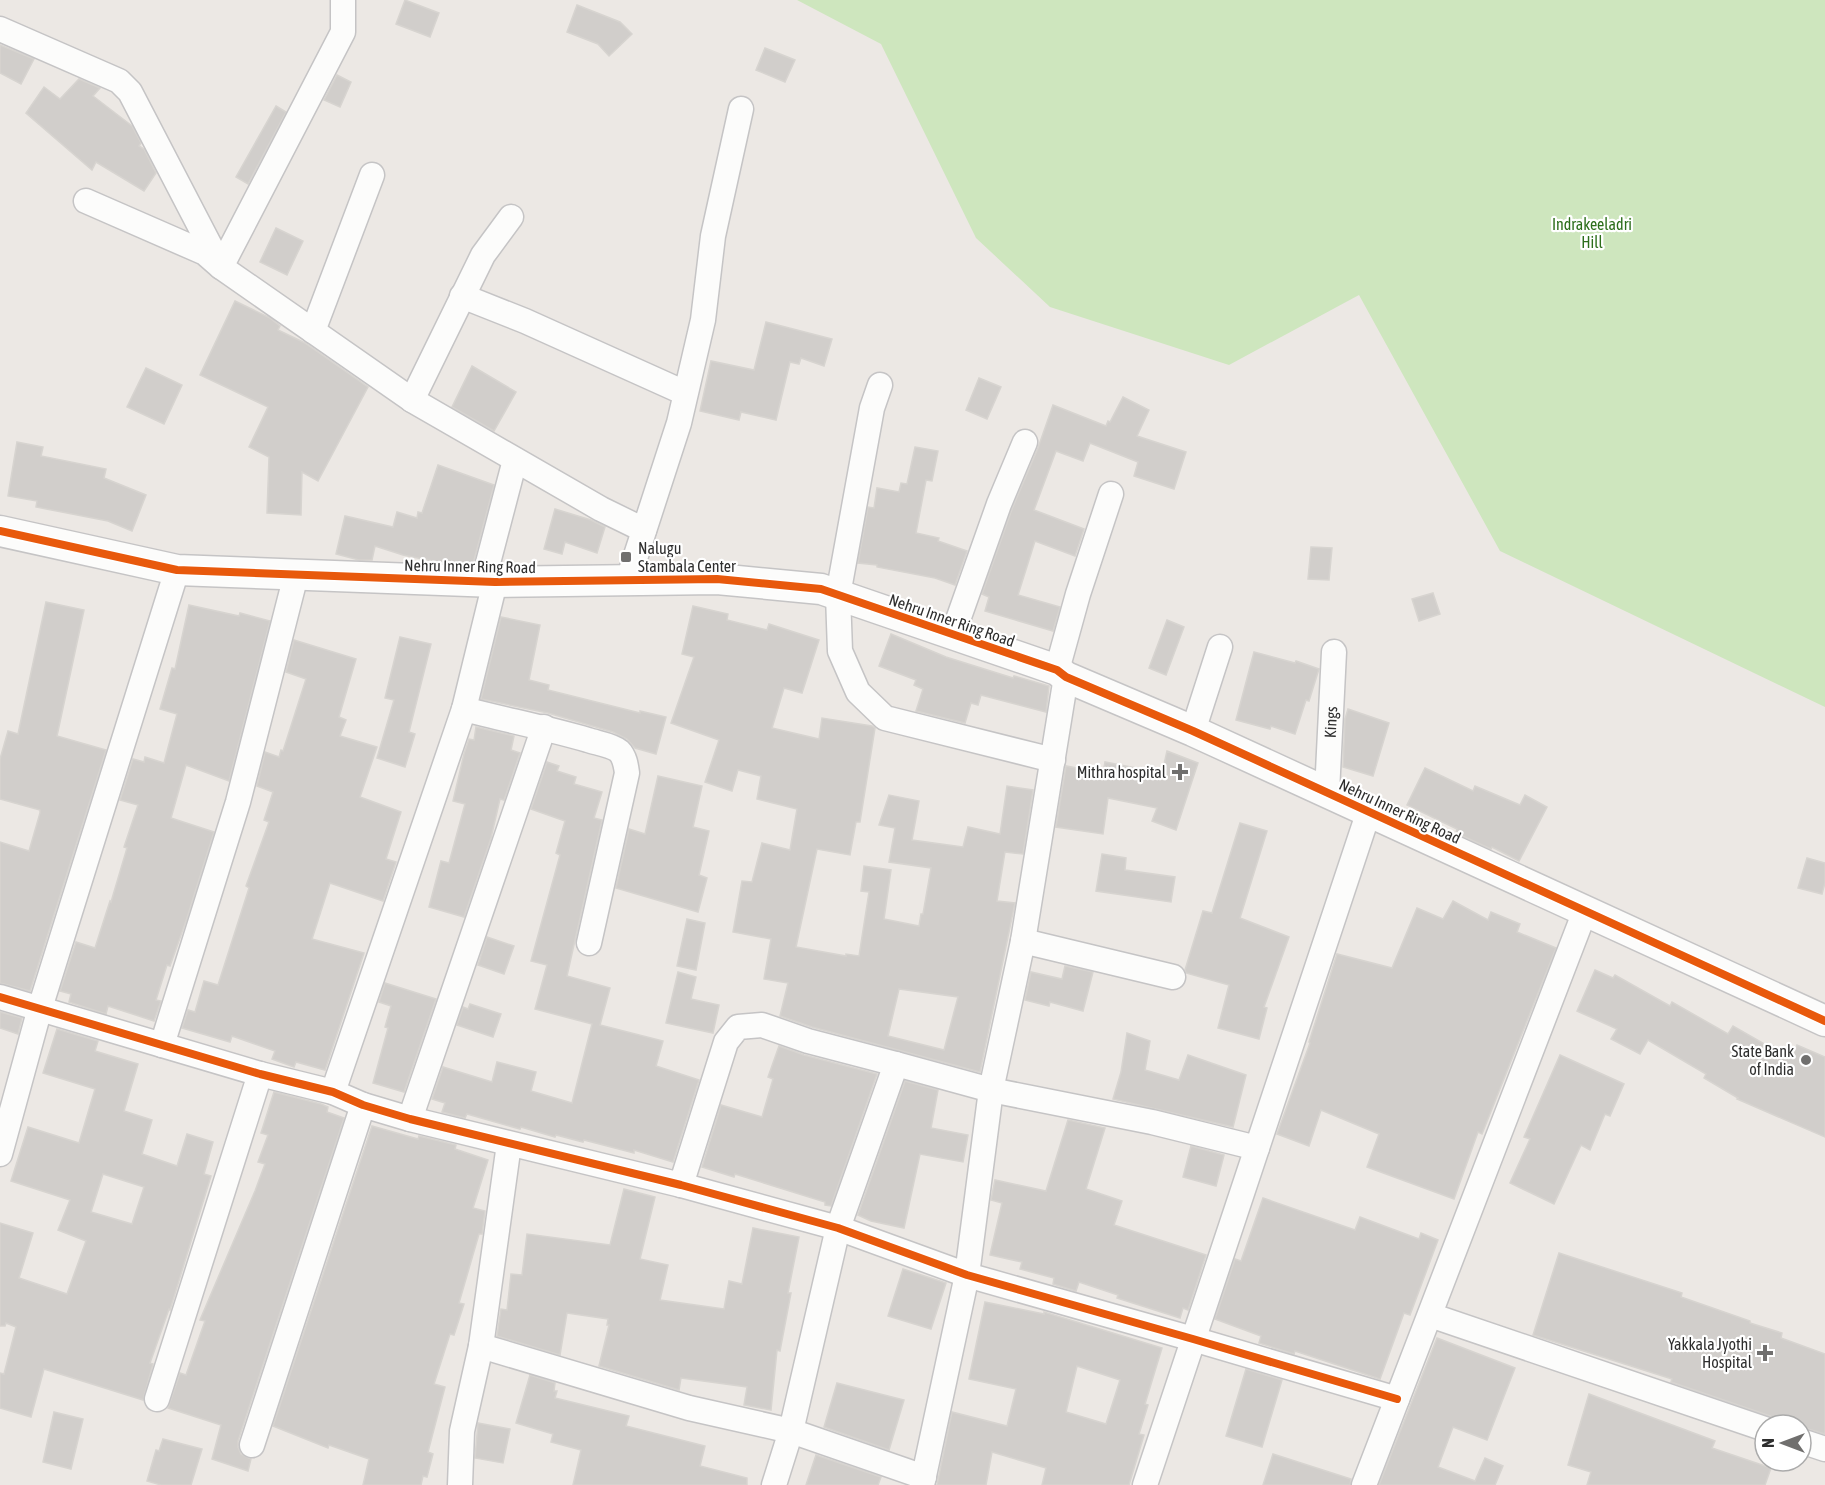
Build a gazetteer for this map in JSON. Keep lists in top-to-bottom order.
{
  "streets": {
    "street": ["Nehru Inner Ring Road", "Kings"]
  },
  "crossings": [
    ["Nehru Inner Ring Road", "Kings"]
  ],
  "parks": ["Indrakeeladri Hill"],
  "places": {
    "transit": ["Nalugu Stambala Center"],
    "health": ["Mithra hospital", "Yakkala Jyothi Hospital"],
    "other": ["State Bank of India"]
  },
  "north": "left"
}
